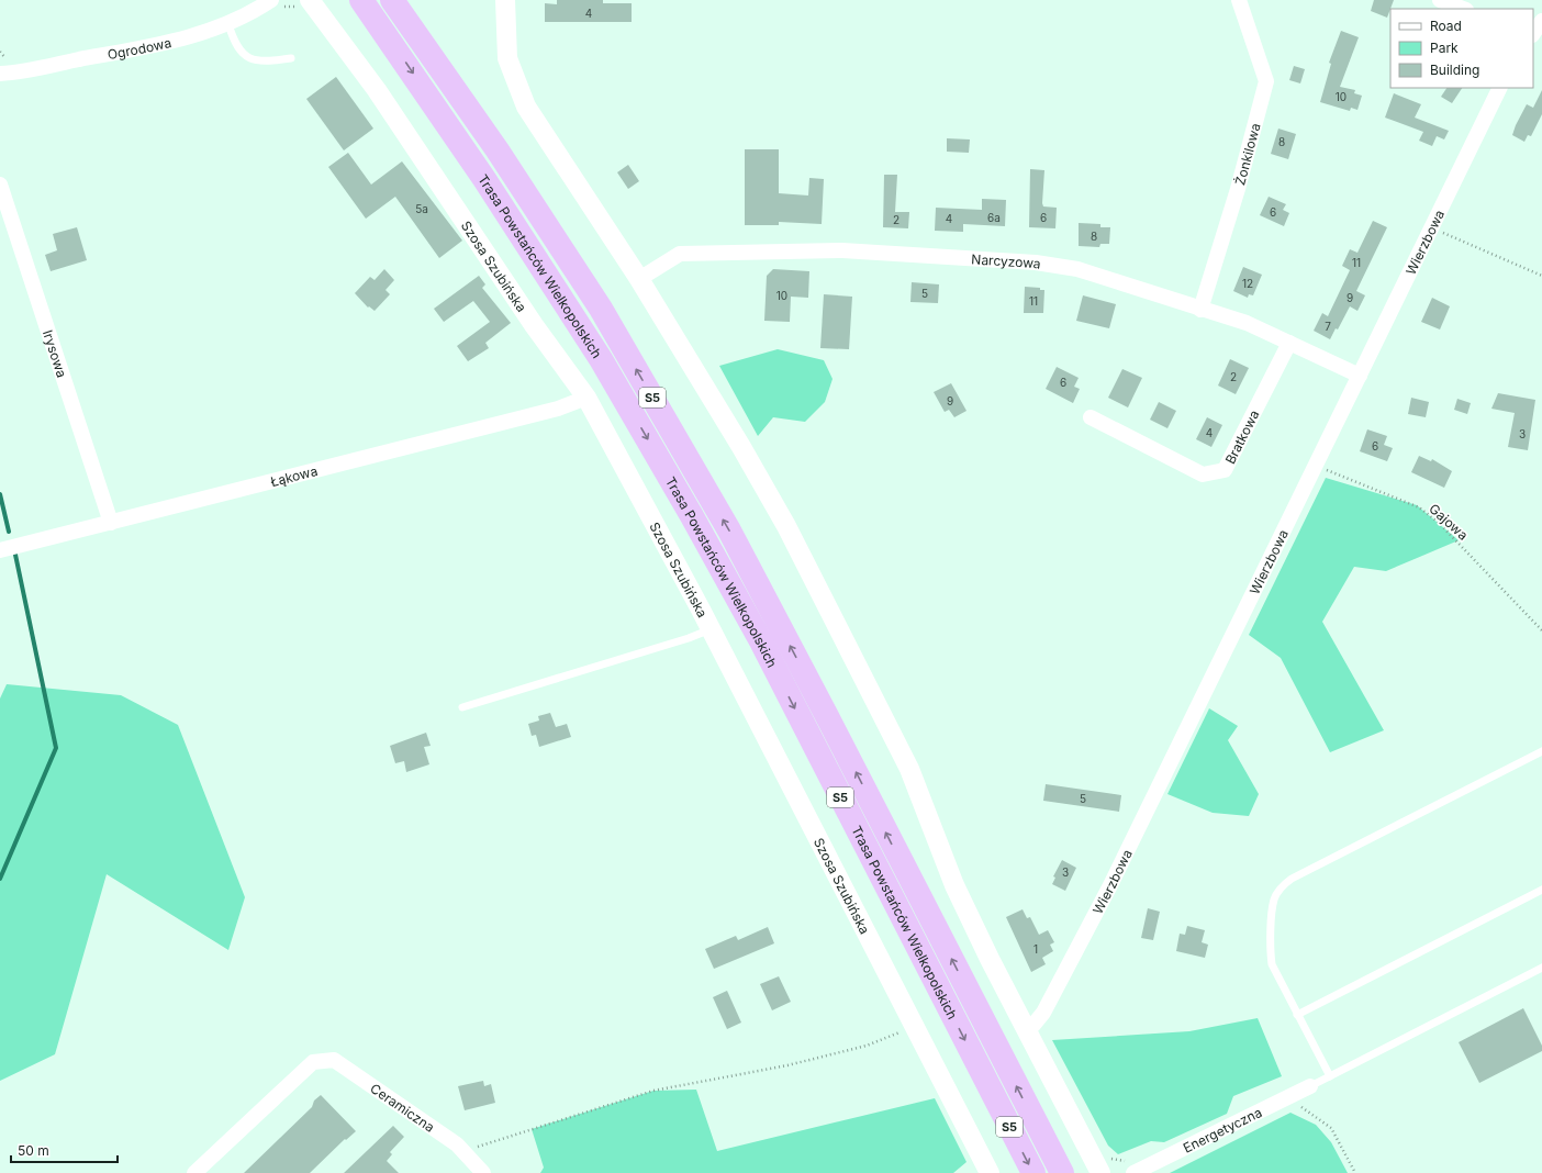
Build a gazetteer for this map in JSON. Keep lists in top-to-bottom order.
{
  "streets": {
    "highway": ["Trasa Powstańców Wielkopolskich", "S5"],
    "street": [
      "Ogrodowa",
      "Żonkilowa",
      "Wierzbowa",
      "Narcyzowa",
      "Szosa Szubińska",
      "Irysowa",
      "Bratkowa",
      "Łąkowa",
      "Ceramiczna",
      "Energetyczna"
    ],
    "path": ["Gajowa"]
  },
  "crossings": [
    ["Żonkilowa", "Narcyzowa"],
    ["Wierzbowa", "Narcyzowa"],
    ["Wierzbowa", "Gajowa"],
    ["Narcyzowa", "Bratkowa"],
    ["Szosa Szubińska", "Łąkowa"],
    ["Irysowa", "Łąkowa"]
  ],
  "house_numbers": [
    "4",
    "10",
    "8",
    "5a",
    "6",
    "6a",
    "6",
    "4",
    "2",
    "8",
    "11",
    "12",
    "5",
    "10",
    "9",
    "11",
    "7",
    "2",
    "6",
    "9",
    "4",
    "3",
    "6",
    "5",
    "3",
    "1"
  ],
  "legend": ["Road", "Park", "Building"],
  "scale_bar": "50 m"
}
